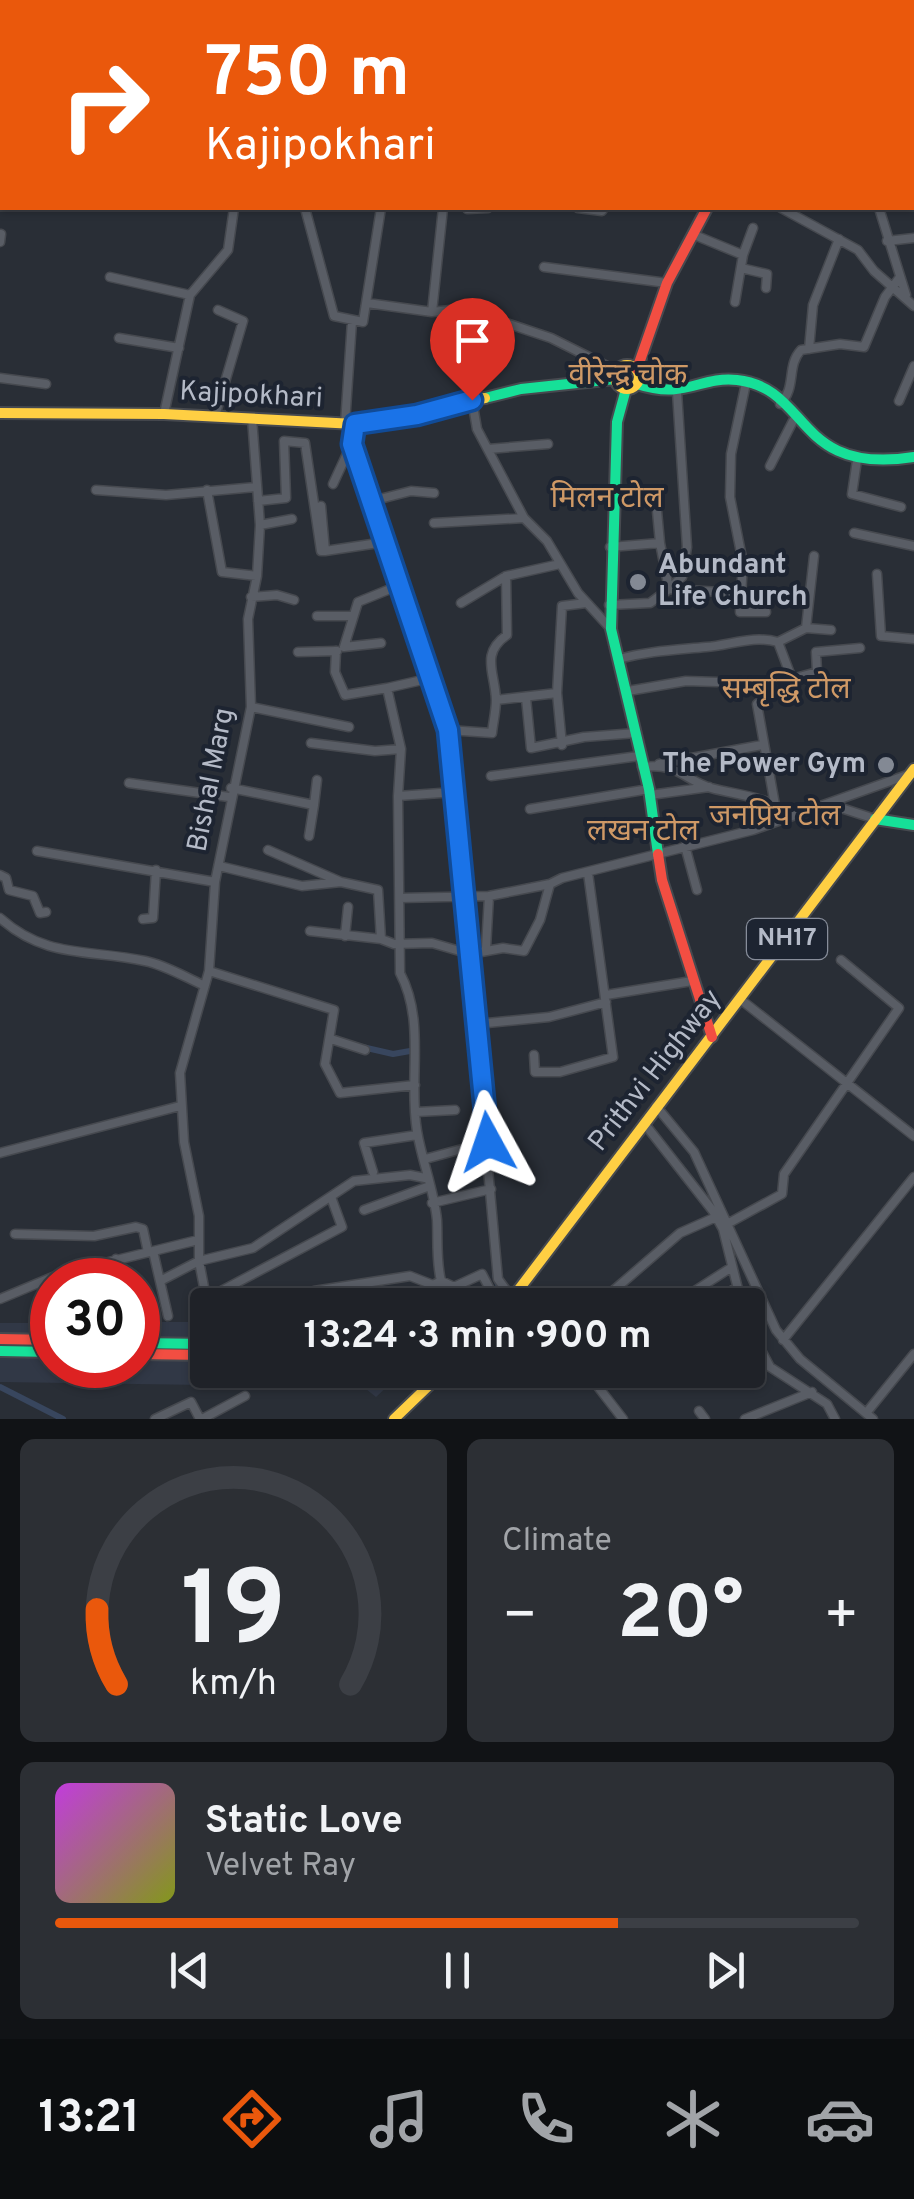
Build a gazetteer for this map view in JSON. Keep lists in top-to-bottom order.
{
  "streets": {
    "main road": ["Kajipokhari", "NH17", "Prithvi Highway"],
    "street": ["Bishal Marg"]
  },
  "crossings": [
    ["Kajipokhari", "Bishal Marg"]
  ],
  "districts": [
    "वीरेन्द्र चोक",
    "मिलन टोल",
    "सम्बृद्धि टोल",
    "जनप्रिय टोल",
    "लखन टोल"
  ],
  "places": ["Abundant Life Church", "The Power Gym"],
  "page": {
    "turn": ["750 m", "Kajipokhari"],
    "limit": "30",
    "trip": "13:24 · 3 min · 900 m",
    "tile": "Climate",
    "heat": ["−", "20°", "+"],
    "song": ["Static Love", "Velvet Ray"],
    "tabs": "13:21",
    "gauge": ["19", "km/h"]
  }
}
